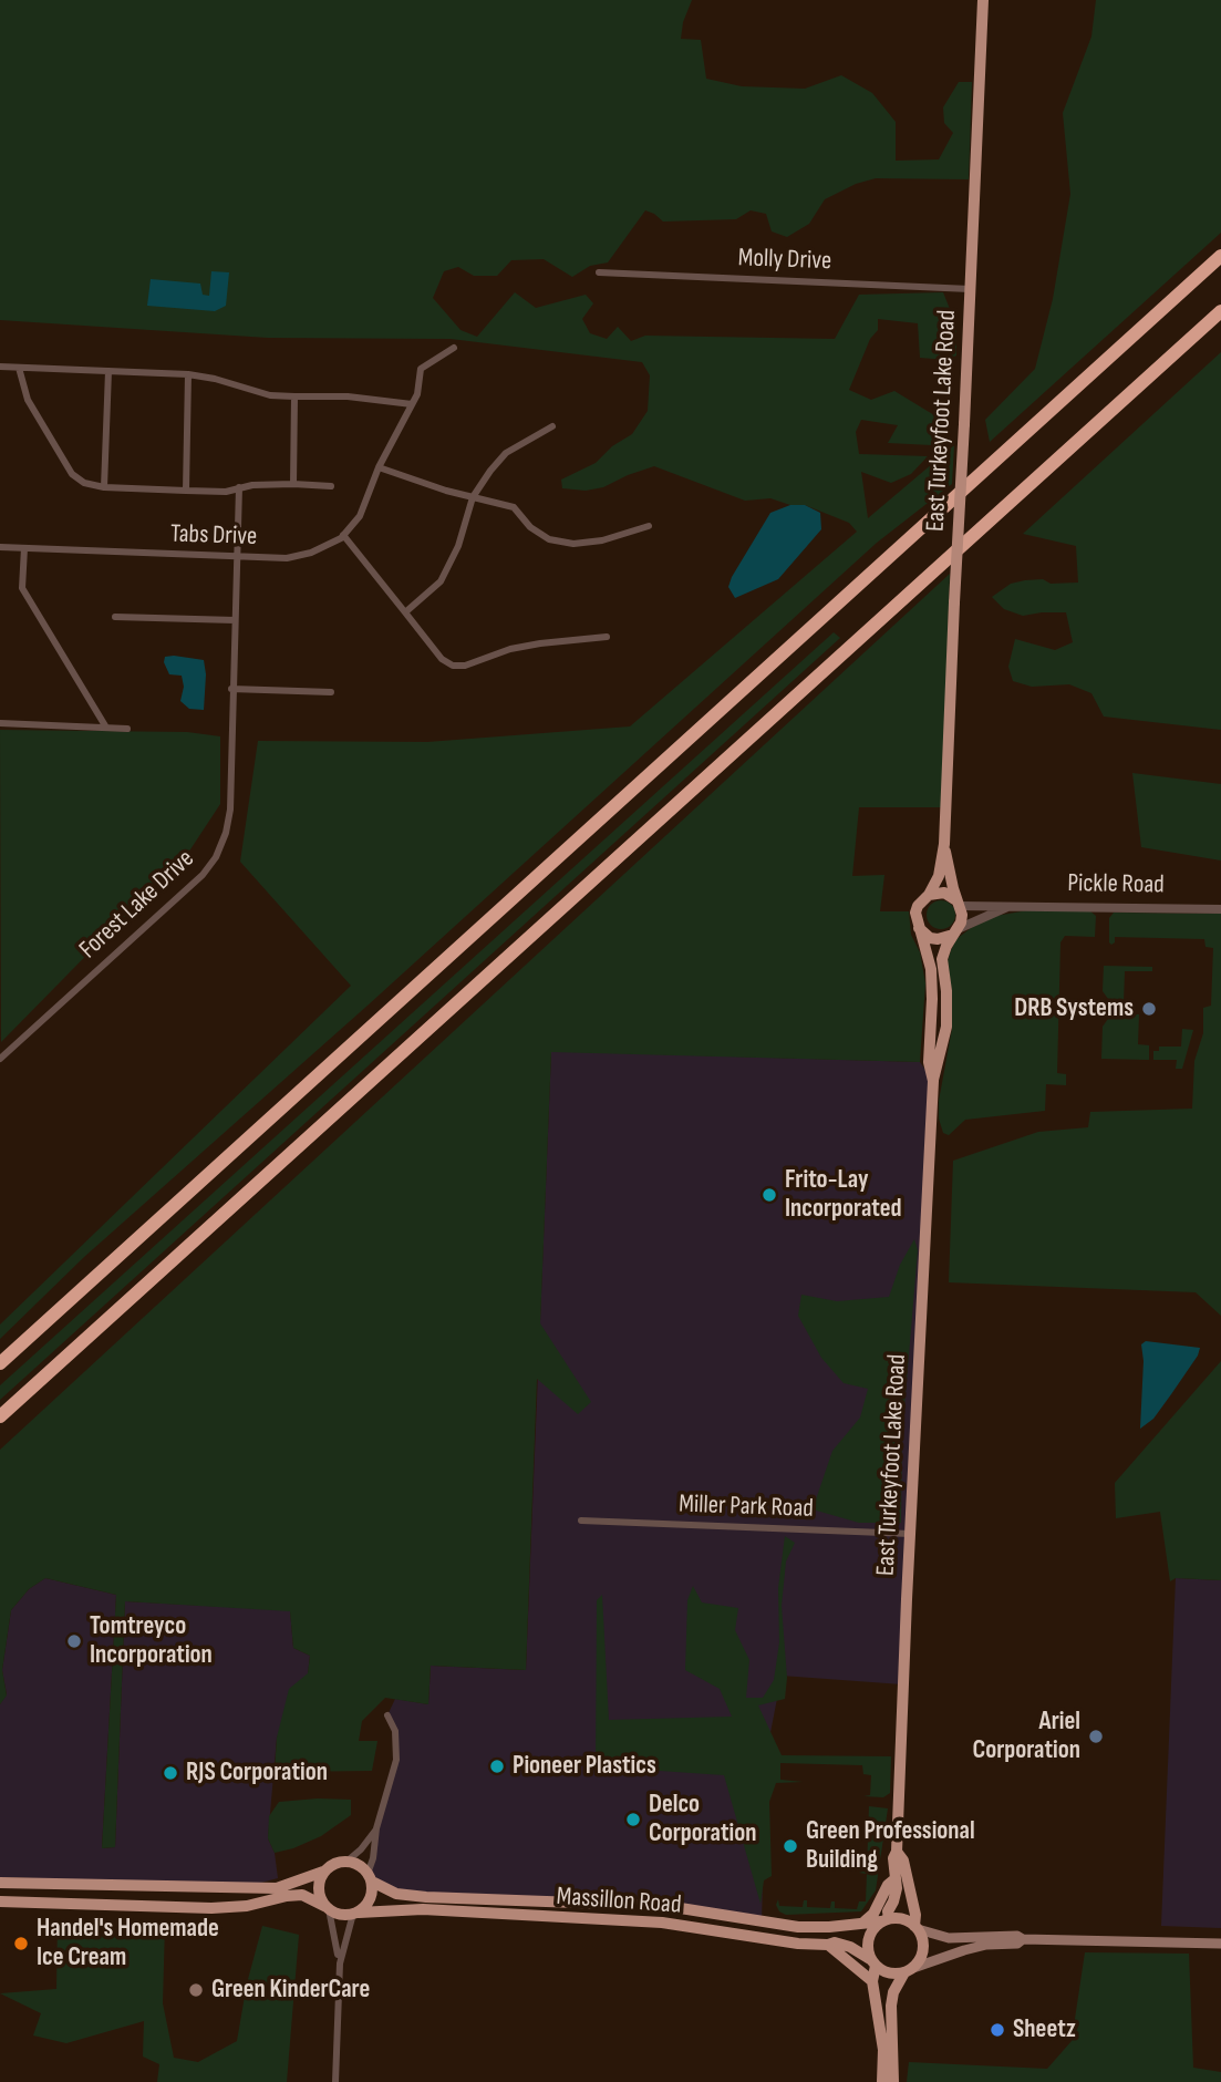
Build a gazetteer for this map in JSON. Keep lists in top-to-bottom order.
{
  "streets": {
    "main road": ["East Turkeyfoot Lake Road", "Massillon Road"],
    "street": [
      "Molly Drive",
      "Tabs Drive",
      "Pickle Road",
      "Forest Lake Drive",
      "Miller Park Road"
    ]
  },
  "crossings": [
    ["Molly Drive", "East Turkeyfoot Lake Road"],
    ["East Turkeyfoot Lake Road", "Pickle Road"],
    ["East Turkeyfoot Lake Road", "Miller Park Road"],
    ["East Turkeyfoot Lake Road", "Massillon Road"],
    ["Tabs Drive", "Forest Lake Drive"]
  ],
  "places": [
    "DRB Systems",
    "Frito-Lay Incorporated",
    "Tomtreyco Incorporation",
    "Ariel Corporation",
    "Pioneer Plastics",
    "RJS Corporation",
    "Delco Corporation",
    "Green Professional Building",
    "Handel's Homemade Ice Cream",
    "Green KinderCare",
    "Sheetz"
  ]
}
